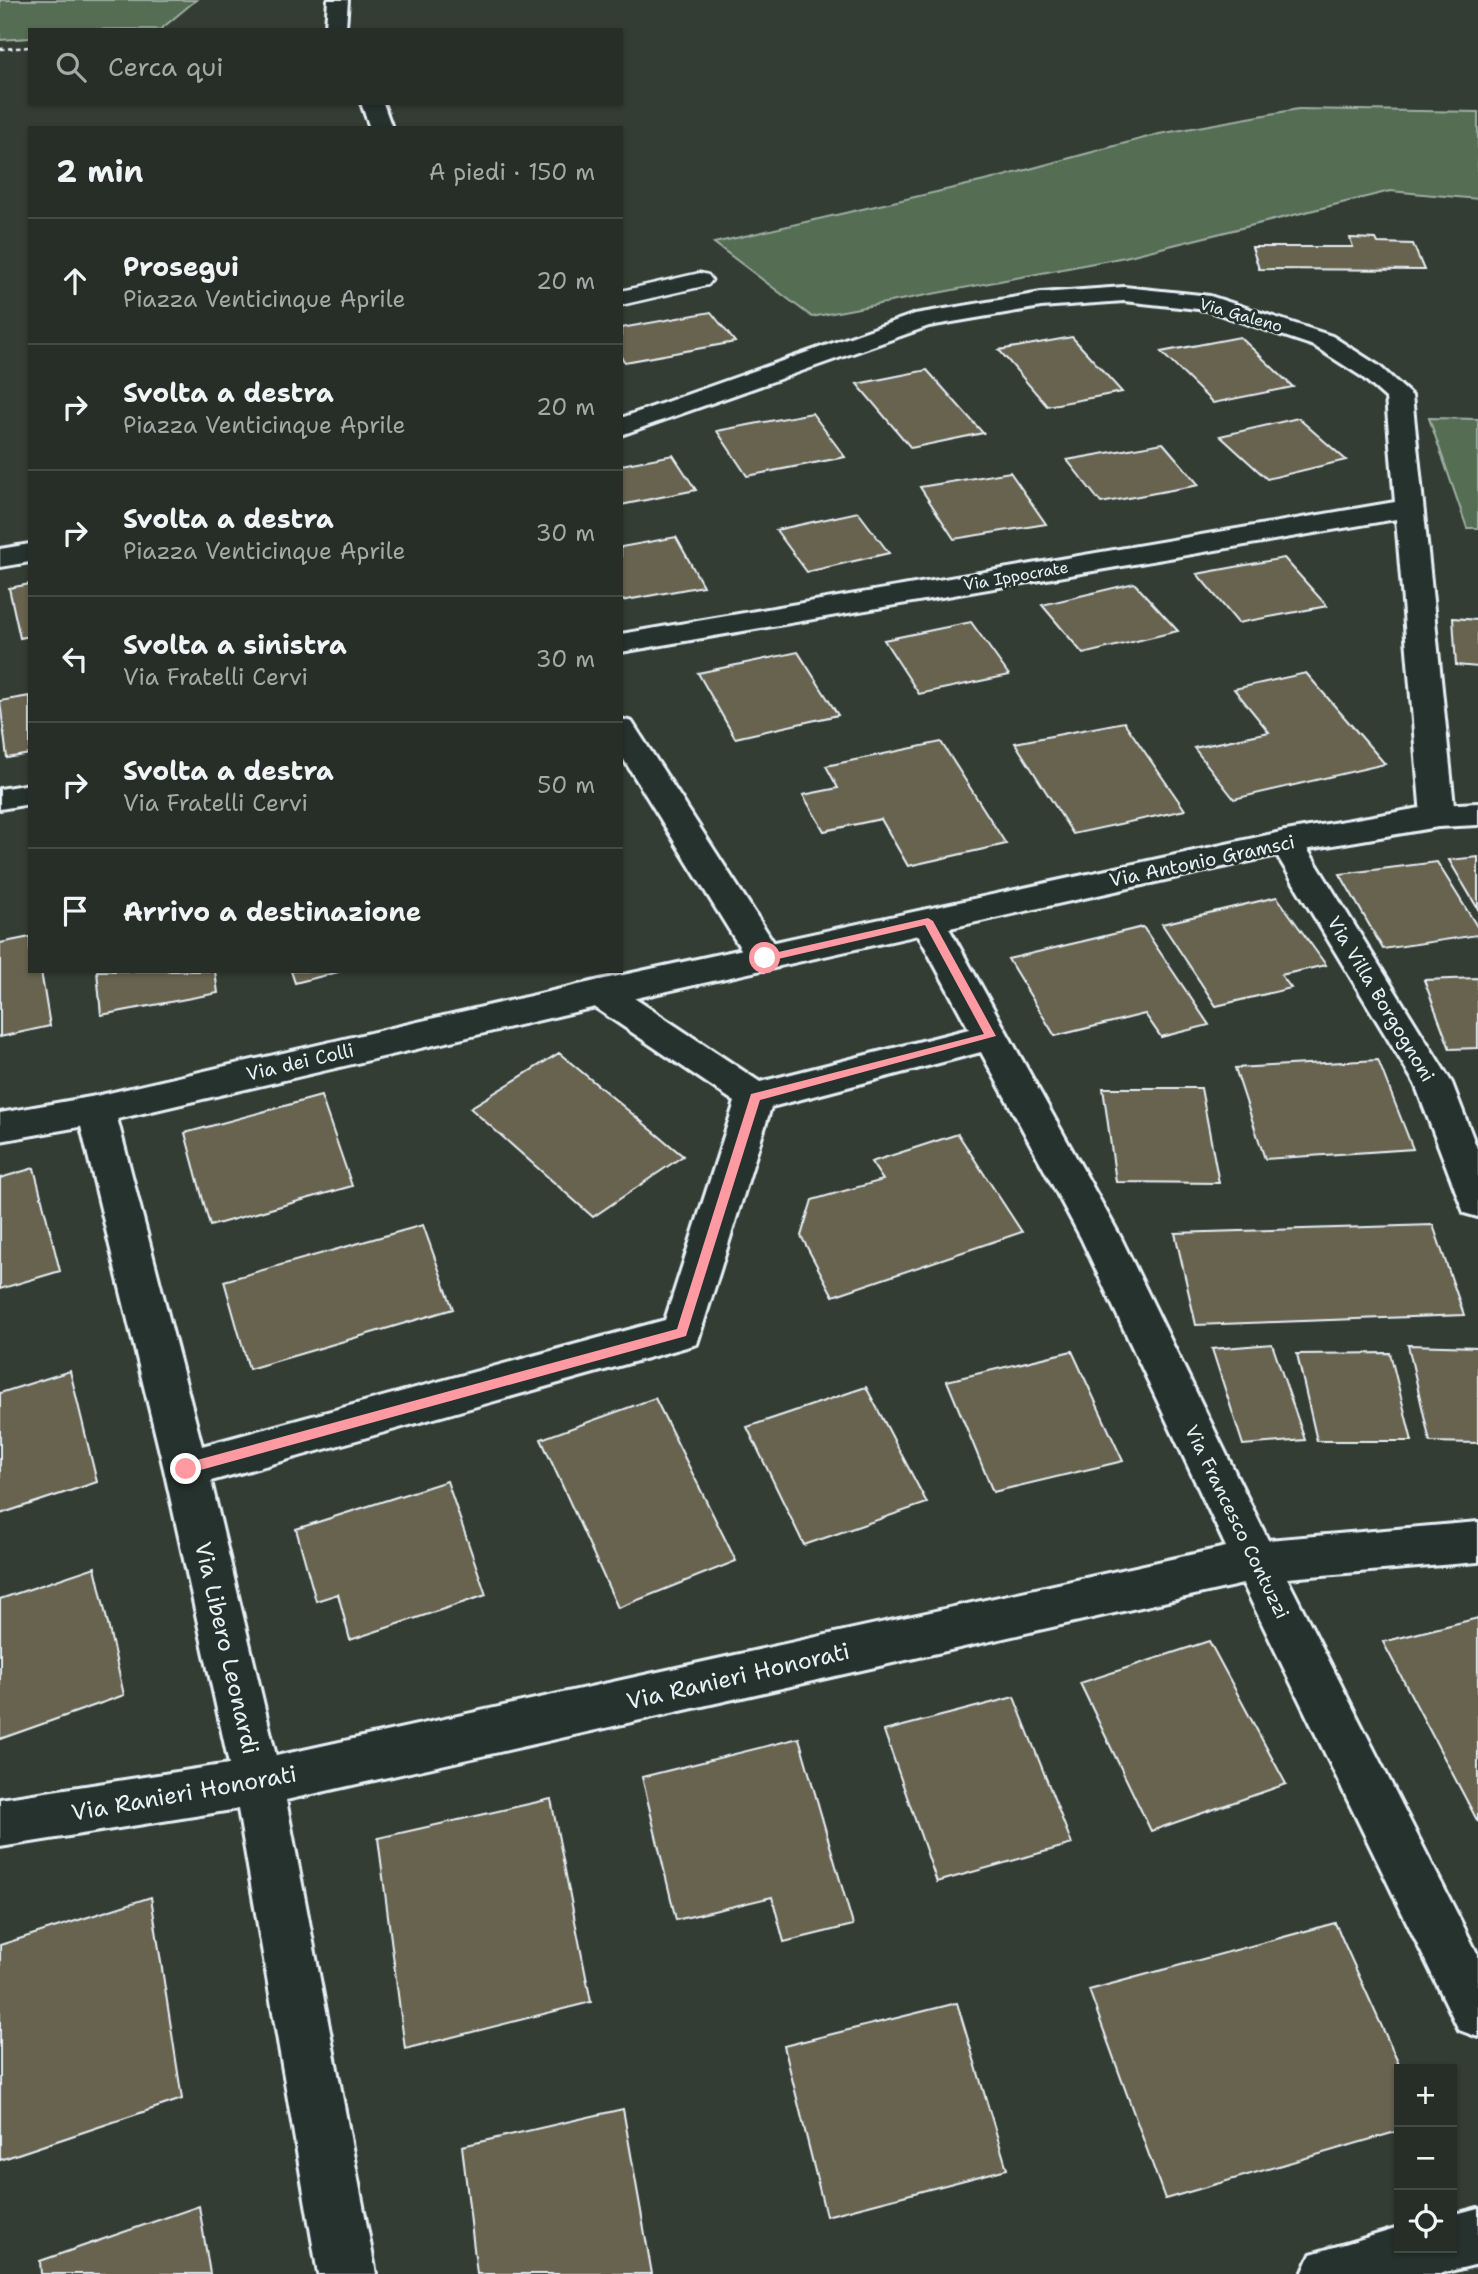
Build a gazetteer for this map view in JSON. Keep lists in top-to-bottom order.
{
  "streets": {
    "street": [
      "Via Galeno",
      "Via Ippocrate",
      "Via Antonio Gramsci",
      "Via Villa Borgognoni",
      "Via dei Colli",
      "Via Francesco Contuzzi",
      "Via Libero Leonardi",
      "Via Ranieri Honorati"
    ]
  },
  "crossings": [
    ["Via Galeno", "Via Ippocrate"],
    ["Via Galeno", "Via Antonio Gramsci"],
    ["Via Antonio Gramsci", "Via Villa Borgognoni"],
    ["Via Antonio Gramsci", "Via dei Colli"],
    ["Via Antonio Gramsci", "Via Francesco Contuzzi"],
    ["Via dei Colli", "Via Libero Leonardi"],
    ["Via Francesco Contuzzi", "Via Ranieri Honorati"],
    ["Via Libero Leonardi", "Via Ranieri Honorati"]
  ],
  "page": {
    "search": "Cerca qui",
    "heading": ["2 min", "A piedi · 150 m"],
    "list": [
      ["Prosegui", "Piazza Venticinque Aprile", "20 m"],
      ["Svolta a destra", "Piazza Venticinque Aprile", "20 m"],
      ["Svolta a destra", "Piazza Venticinque Aprile", "30 m"],
      ["Svolta a sinistra", "Via Fratelli Cervi", "30 m"],
      ["Svolta a destra", "Via Fratelli Cervi", "50 m"],
      "Arrivo a destinazione"
    ],
    "map_buttons": ["+", "−"]
  }
}
